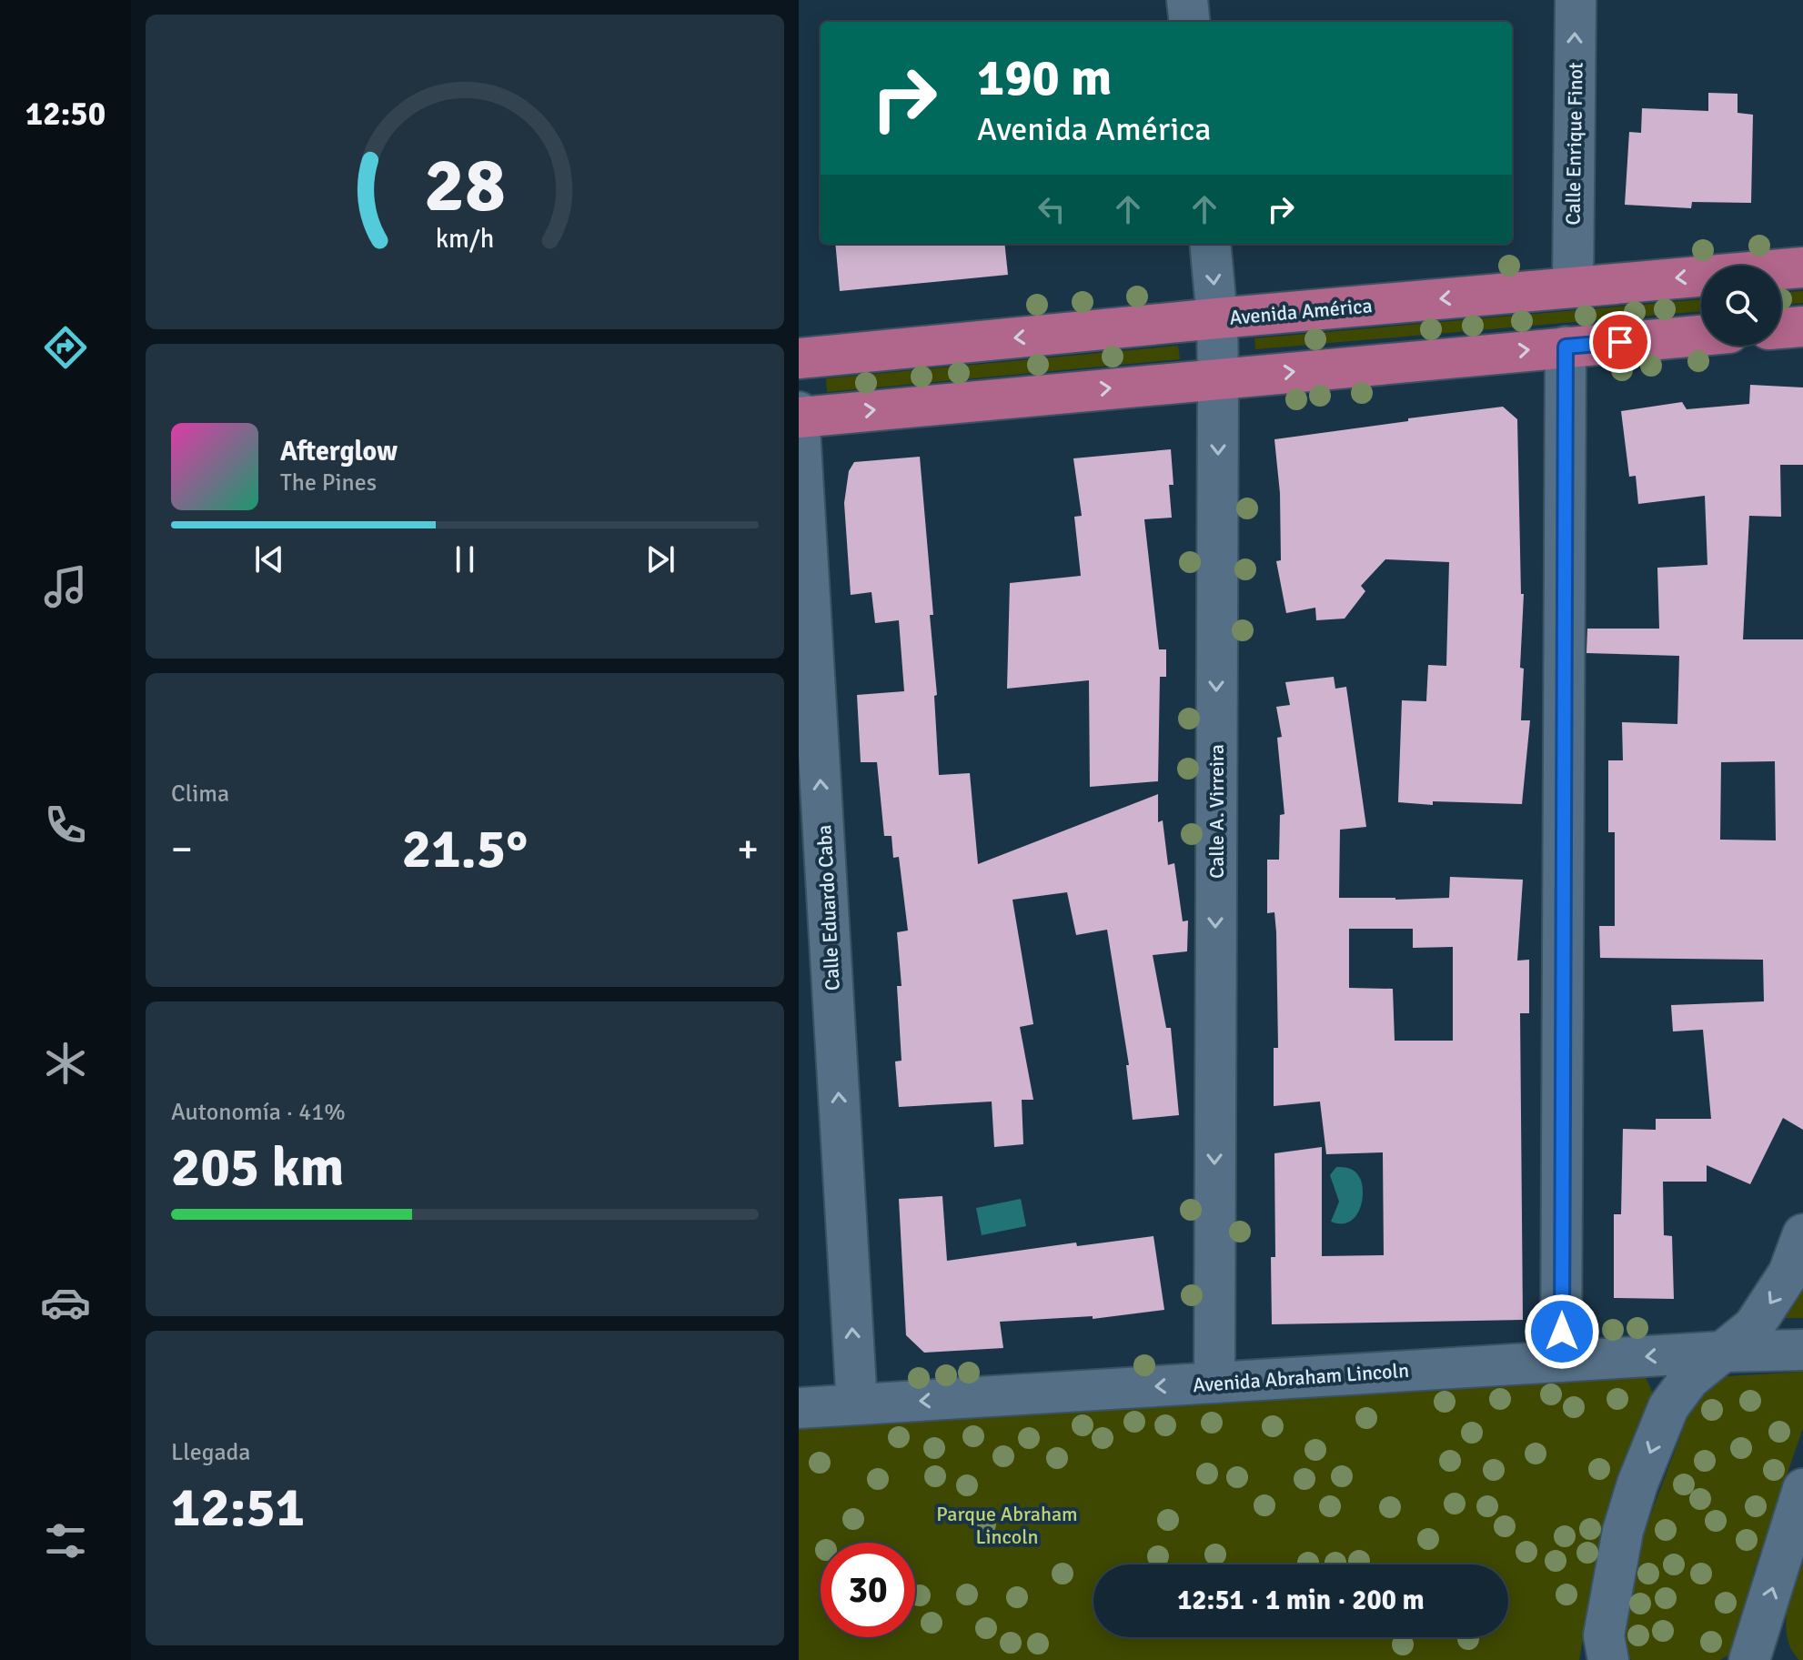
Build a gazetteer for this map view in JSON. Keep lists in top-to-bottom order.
{
  "streets": {
    "main road": ["Avenida América"],
    "street": [
      "Calle Enrique Finot",
      "Calle A. Virreira",
      "Calle Eduardo Caba",
      "Avenida Abraham Lincoln"
    ]
  },
  "crossings": [
    ["Calle Enrique Finot", "Avenida América"],
    ["Avenida América", "Calle A. Virreira"],
    ["Calle A. Virreira", "Avenida Abraham Lincoln"],
    ["Calle Eduardo Caba", "Avenida Abraham Lincoln"]
  ],
  "one_way": ["Calle Enrique Finot", "Calle Eduardo Caba", "Avenida Abraham Lincoln"],
  "parks": ["Parque Abraham Lincoln"],
  "page": {
    "tabs": "12:50",
    "turn": ["190 m", "Avenida América"],
    "song": ["Afterglow", "The Pines"],
    "tile": [
      "Clima",
      ["Autonomía · 41%", "205 km"],
      ["Llegada", "12:51"]
    ],
    "heat": ["−", "21.5°", "+"],
    "limit": "30",
    "trip": "12:51 · 1 min · 200 m",
    "gauge": ["28", "km/h"]
  }
}
